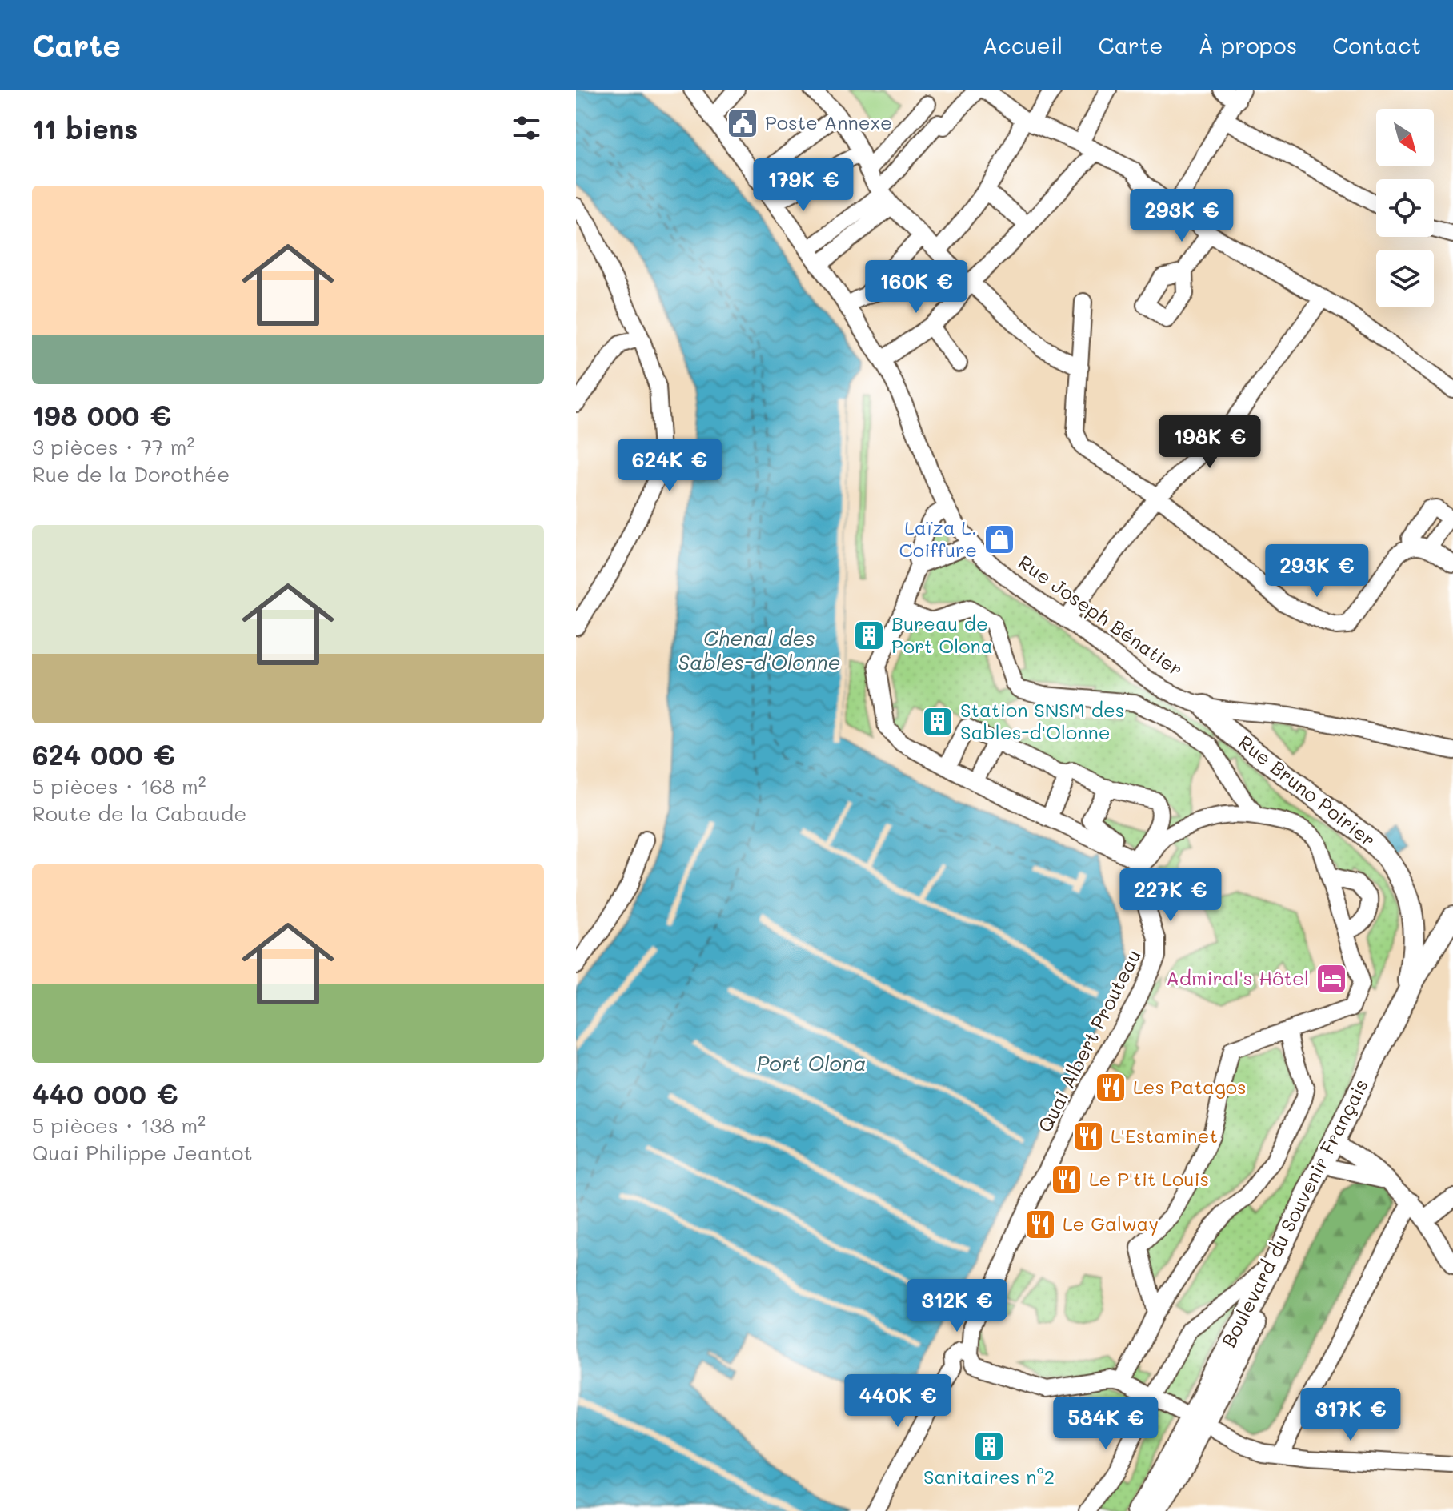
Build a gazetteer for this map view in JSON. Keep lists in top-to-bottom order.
{
  "streets": {
    "main road": ["Rue Bruno Poirier", "Boulevard du Souvenir Français"],
    "street": ["Rue Joseph Bénatier", "Quai Albert Prouteau"]
  },
  "crossings": [
    ["Rue Joseph Bénatier", "Rue Bruno Poirier"],
    ["Rue Bruno Poirier", "Boulevard du Souvenir Français"]
  ],
  "water": ["Chenal des Sables-d'Olonne", "Port Olona"],
  "places": {
    "public building": ["Poste Annexe"],
    "shop": ["Laïza L. Coiffure"],
    "building": ["Bureau de Port Olona", "Station SNSM des Sables-d'Olonne", "Sanitaires n°2"],
    "hotel": ["Admiral's Hôtel"],
    "restaurant": [
      "Les Patagos",
      "L'Estaminet",
      "Le P'tit Louis",
      "Le Galway"
    ]
  },
  "north": "bottom right",
  "page": {
    "header": "Carte",
    "nav": [
      "Accueil",
      "Carte",
      "À propos",
      "Contact"
    ],
    "heading": "11 biens",
    "price": [
      "179K €",
      "293K €",
      "160K €",
      "198K €",
      "624K €",
      "293K €",
      "227K €",
      "312K €",
      "440K €",
      "317K €",
      "584K €"
    ],
    "list": [
      {
        "name": "198 000 €",
        "note": "3 pièces · 77 m² · Rue de la Dorothée"
      },
      {
        "name": "624 000 €",
        "note": "5 pièces · 168 m² · Route de la Cabaude"
      },
      {
        "name": "440 000 €",
        "note": "5 pièces · 138 m² · Quai Philippe Jeantot"
      }
    ]
  }
}
